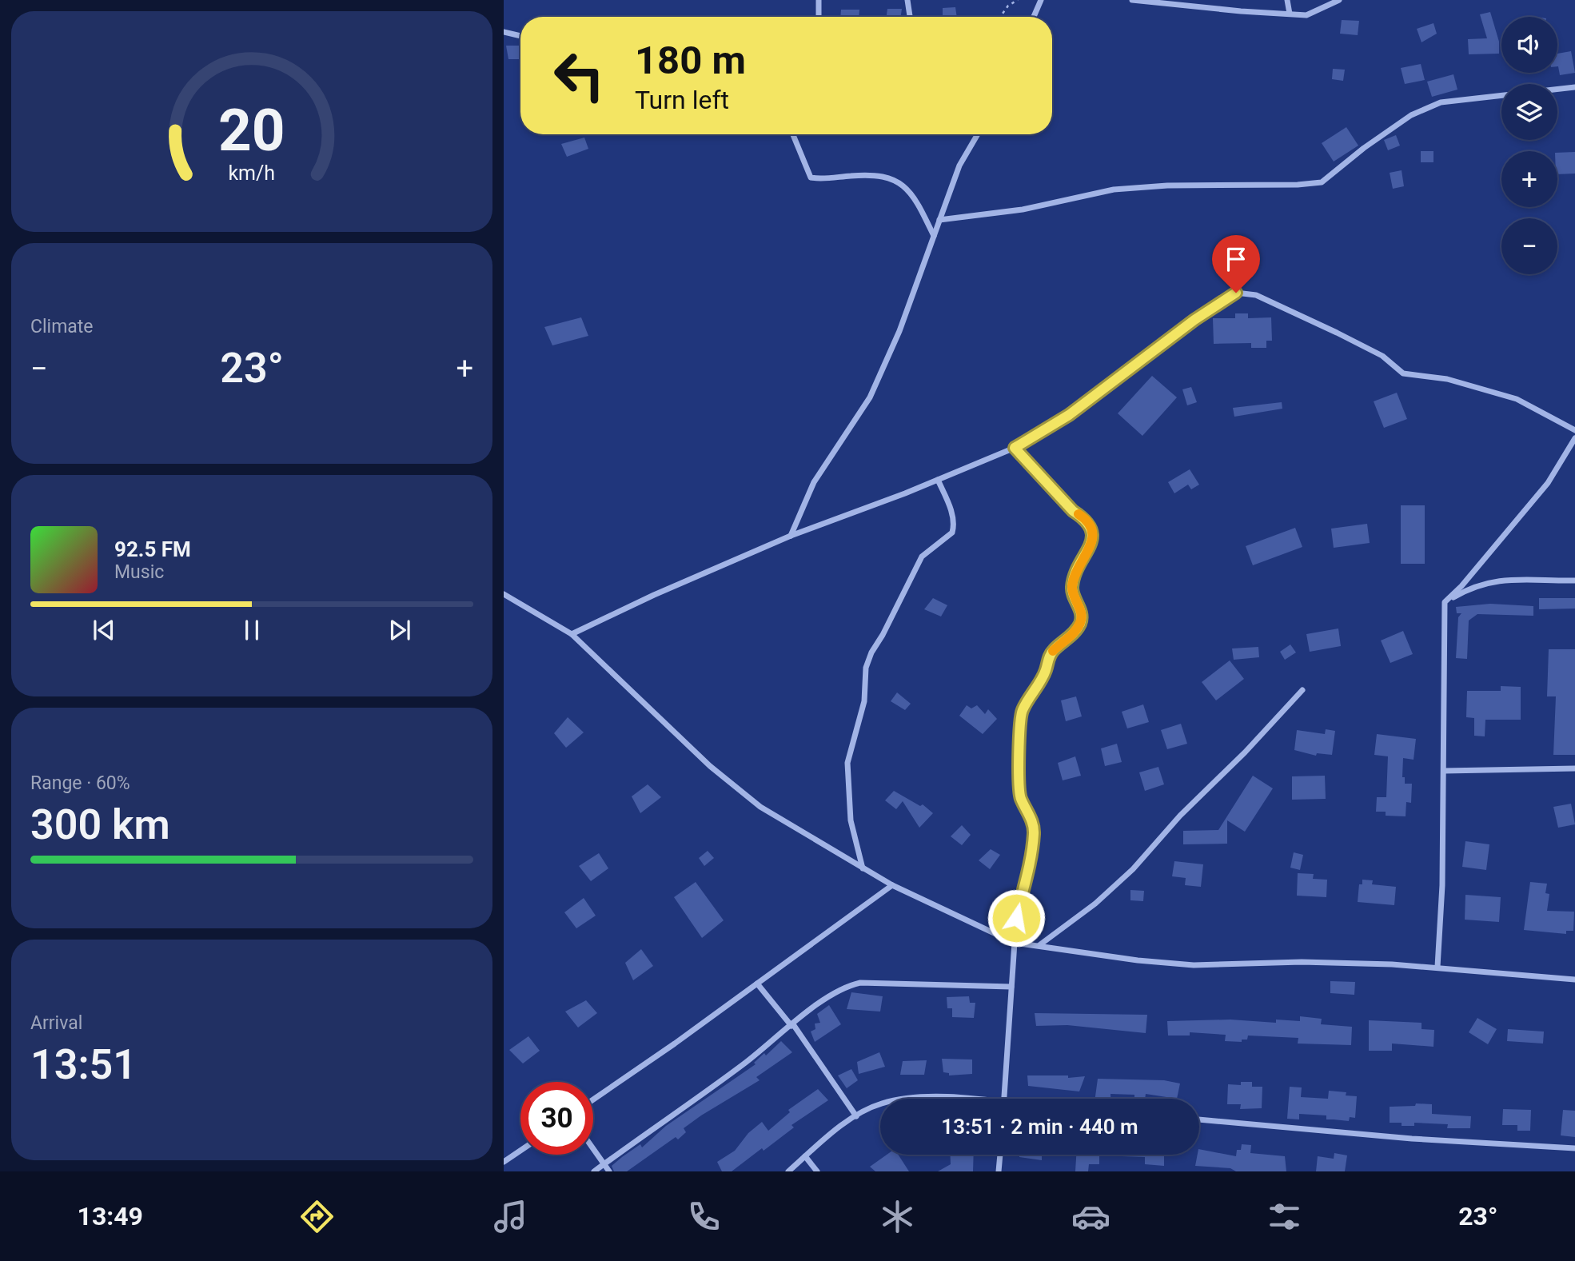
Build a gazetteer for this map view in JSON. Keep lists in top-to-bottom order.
{
  "page": {
    "map_buttons": ["+", "−"],
    "turn": ["180 m", "Turn left"],
    "tile": [
      "Climate",
      ["Range · 60%", "300 km"],
      ["Arrival", "13:51"]
    ],
    "heat": ["−", "23°", "+"],
    "song": ["92.5 FM", "Music"],
    "limit": "30",
    "trip": "13:51 · 2 min · 440 m",
    "tabs": ["13:49", "23°"],
    "gauge": ["20", "km/h"]
  }
}
